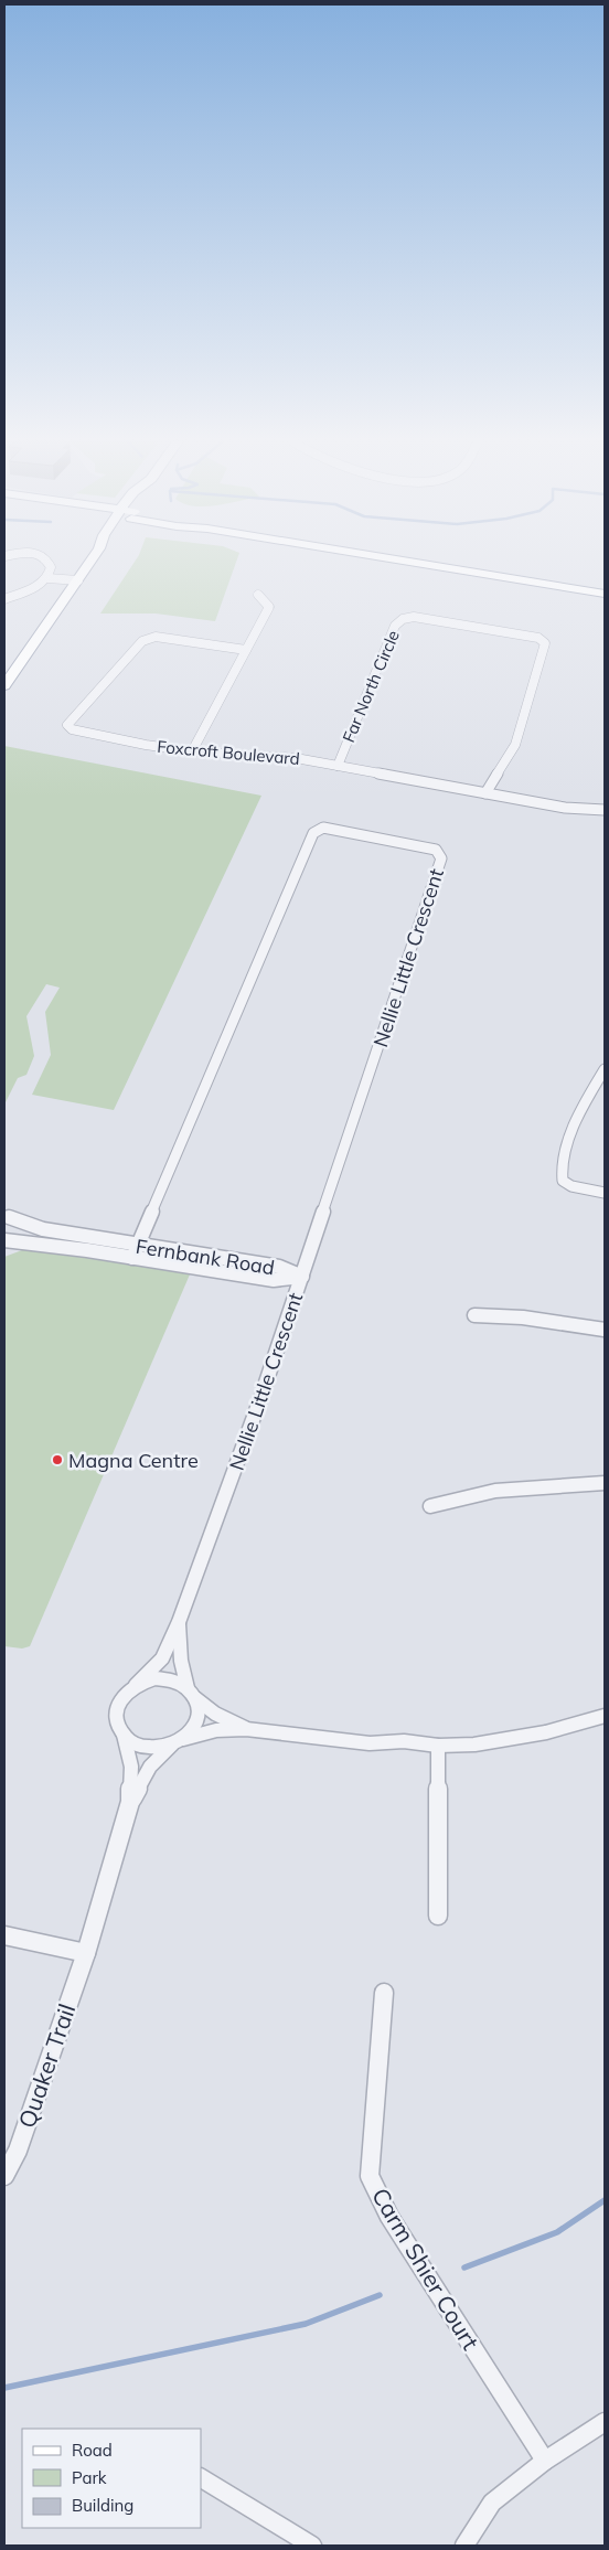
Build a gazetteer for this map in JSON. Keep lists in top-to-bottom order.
{
  "streets": {
    "street": [
      "Far North Circle",
      "Foxcroft Boulevard",
      "Nellie Little Crescent",
      "Fernbank Road",
      "Quaker Trail",
      "Carm Shier Court"
    ]
  },
  "crossings": [
    ["Far North Circle", "Foxcroft Boulevard"],
    ["Nellie Little Crescent", "Fernbank Road"],
    ["Nellie Little Crescent", "Quaker Trail"]
  ],
  "places": ["Magna Centre"],
  "legend": ["Road", "Park", "Building"]
}
